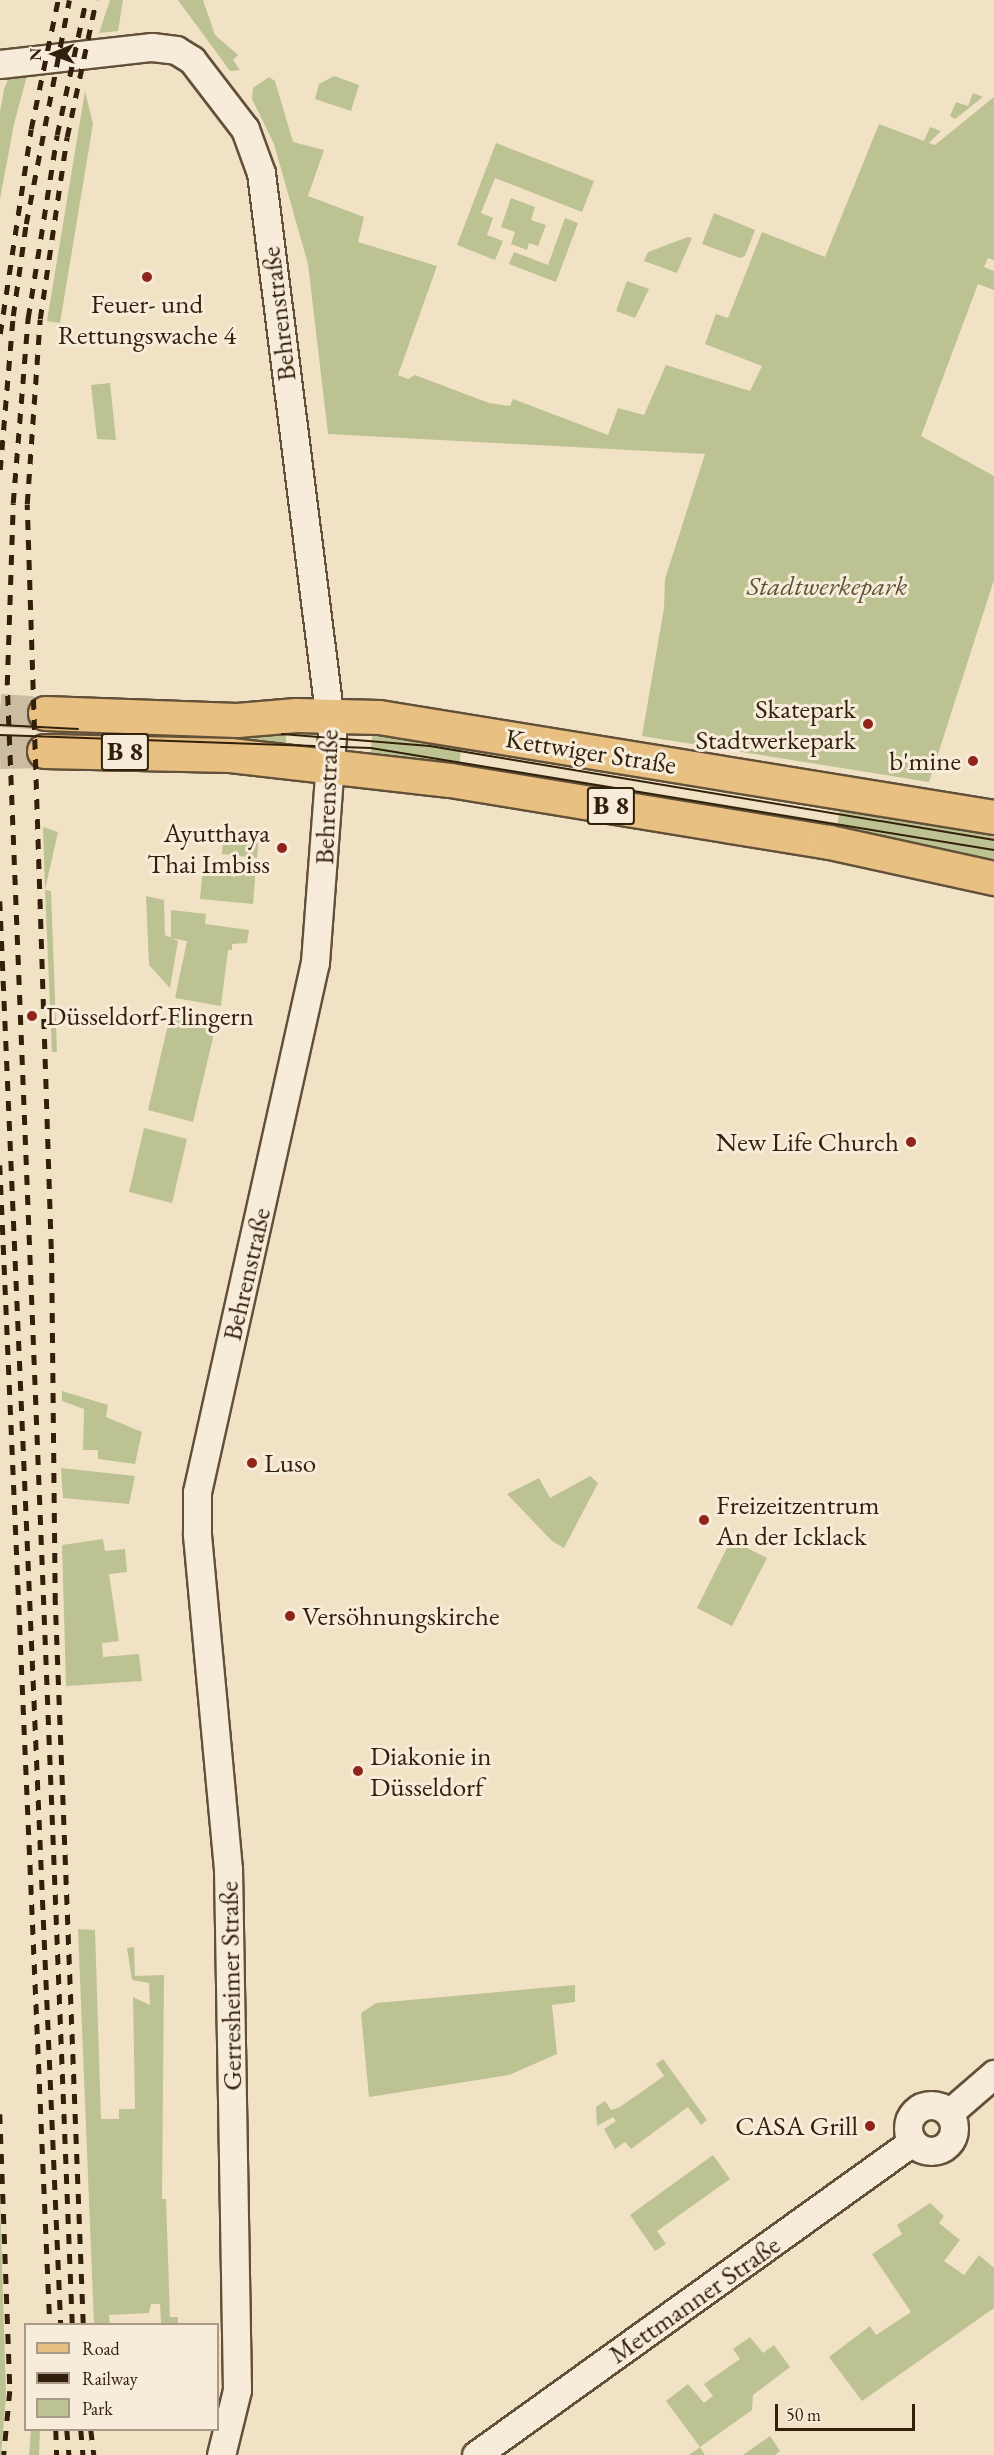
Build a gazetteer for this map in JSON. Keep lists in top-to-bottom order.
{
  "streets": {
    "main road": ["Kettwiger Straße", "B 8"],
    "street": ["Behrenstraße", "Gerresheimer Straße", "Mettmanner Straße"]
  },
  "crossings": [
    ["Behrenstraße", "Kettwiger Straße"],
    ["Behrenstraße", "B 8"],
    ["Behrenstraße", "Gerresheimer Straße"],
    ["Kettwiger Straße", "B 8"]
  ],
  "parks": ["Stadtwerkepark"],
  "places": [
    "Feuer- und Rettungswache 4",
    "Skatepark Stadtwerkepark",
    "b'mine",
    "Ayutthaya Thai Imbiss",
    "Düsseldorf-Flingern",
    "New Life Church",
    "Luso",
    "Freizeitzentrum An der Icklack",
    "Versöhnungskirche",
    "Diakonie in Düsseldorf",
    "CASA Grill"
  ],
  "legend": ["Road", "Railway", "Park"],
  "scale_bar": "50 m",
  "north": "left"
}
